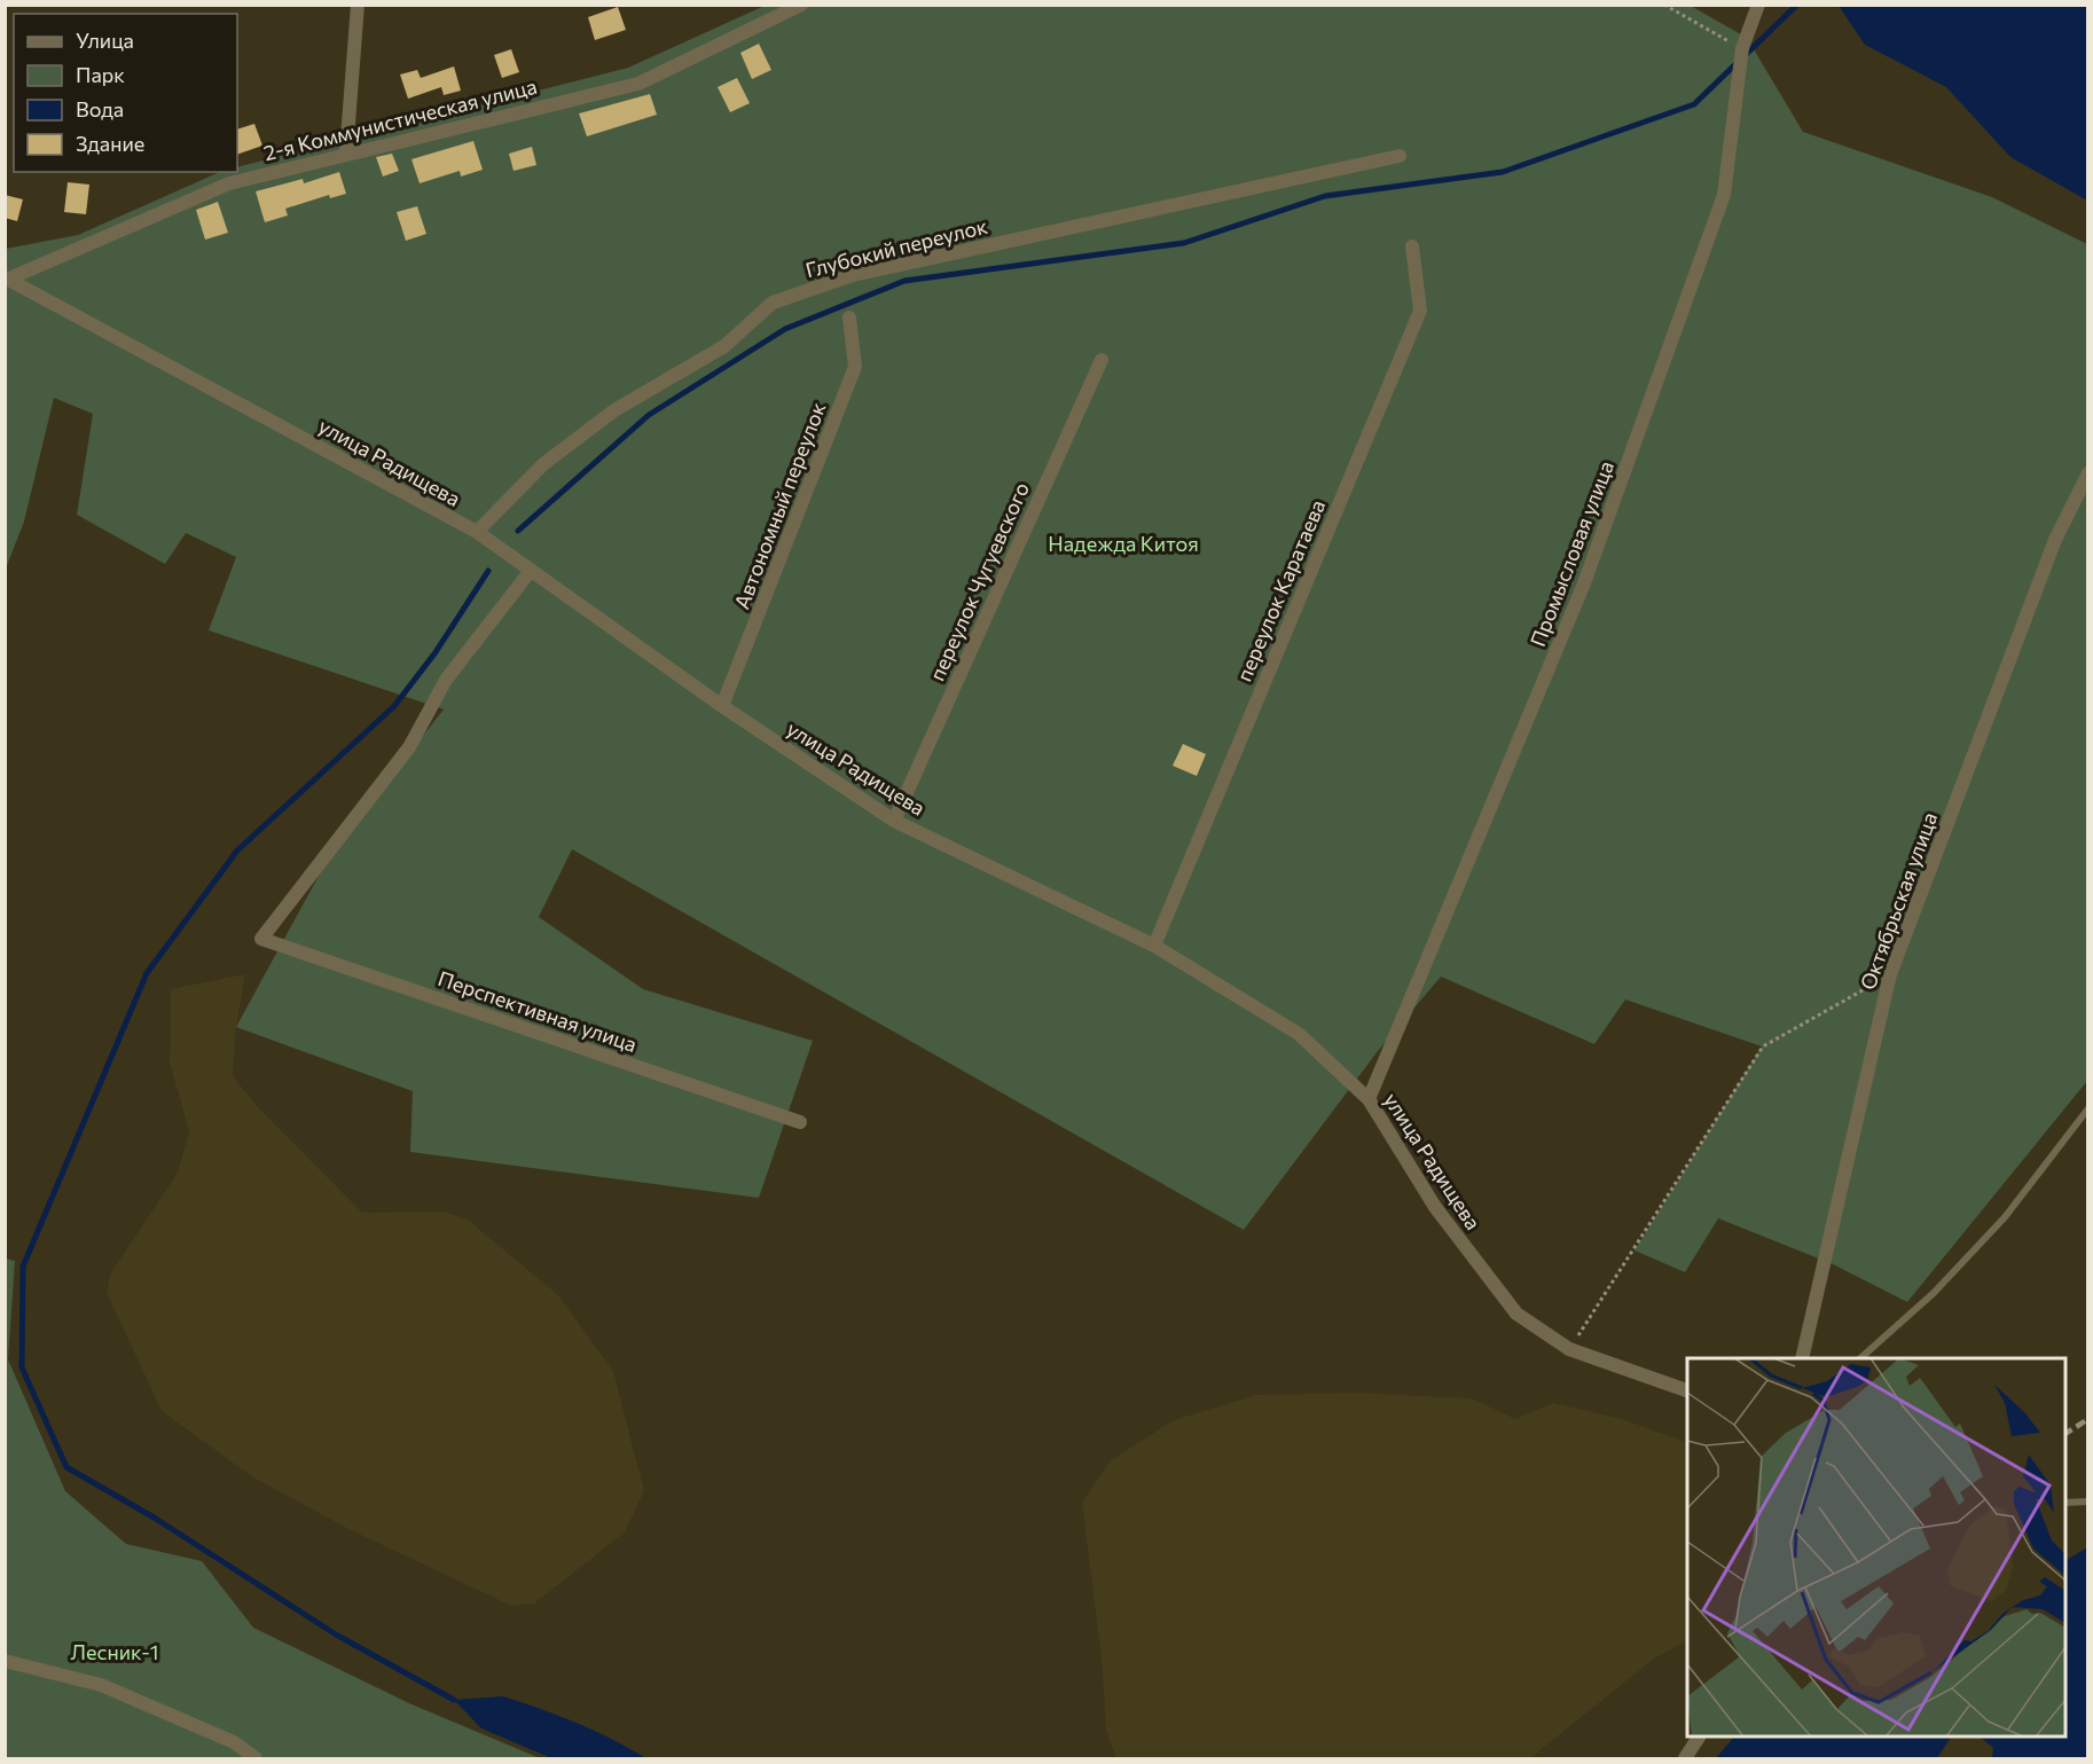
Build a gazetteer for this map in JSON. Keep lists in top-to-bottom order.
{
  "streets": {
    "street": [
      "2-я Коммунистическая улица",
      "Глубокий переулок",
      "улица Радищева",
      "Автономный переулок",
      "Промысловая улица",
      "переулок Чугуевского",
      "переулок Каратаева",
      "Октябрьская улица",
      "Перспективная улица"
    ]
  },
  "crossings": [
    ["2-я Коммунистическая улица", "улица Радищева"],
    ["Глубокий переулок", "улица Радищева"],
    ["улица Радищева", "Автономный переулок"],
    ["улица Радищева", "Промысловая улица"],
    ["улица Радищева", "переулок Чугуевского"],
    ["улица Радищева", "переулок Каратаева"],
    ["улица Радищева", "Перспективная улица"]
  ],
  "parks": ["Надежда Китоя", "Лесник-1"],
  "legend": [
    "Улица",
    "Парк",
    "Вода",
    "Здание"
  ]
}
